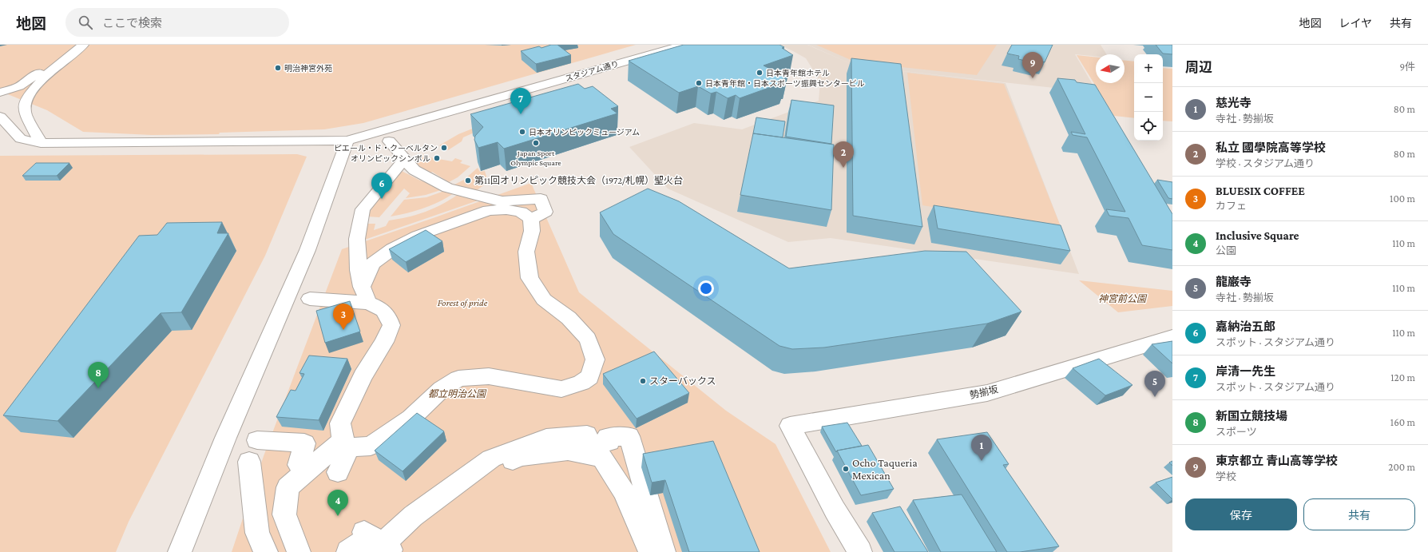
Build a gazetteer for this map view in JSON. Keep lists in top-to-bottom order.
{
  "streets": {
    "street": ["スタジアム通り", "勢揃坂"]
  },
  "parks": ["神宮前公園", "Forest of pride", "都立明治公園"],
  "places": [
    "明治神宮外苑",
    "日本青年館ホテル",
    "日本青年館・日本スポーツ振興センタービル",
    "日本オリンピックミュージアム",
    "Japan Sport Olympic Square",
    "ピエール・ド・クーベルタン",
    "オリンピックシンボル",
    "第11回オリンピック競技大会（1972/札幌）聖火台",
    "スターバックス",
    "Ocho Taqueria Mexican"
  ],
  "north": "left",
  "page": {
    "header": "地図",
    "search": "ここで検索",
    "nav": ["地図", "レイヤ", "共有"],
    "heading": ["周辺", "9件"],
    "pins": [
      "9",
      "7",
      "2",
      "6",
      "3",
      "8",
      "5",
      "1",
      "4"
    ],
    "map_buttons": ["+", "−"],
    "list": [
      {
        "mark": "1",
        "name": "慈光寺",
        "note": "寺社 · 勢揃坂",
        "value": "80 m"
      },
      {
        "mark": "2",
        "name": "私立 國學院高等学校",
        "note": "学校 · スタジアム通り",
        "value": "80 m"
      },
      {
        "mark": "3",
        "name": "BLUESIX COFFEE",
        "note": "カフェ",
        "value": "100 m"
      },
      {
        "mark": "4",
        "name": "Inclusive Square",
        "note": "公園",
        "value": "110 m"
      },
      {
        "mark": "5",
        "name": "龍巌寺",
        "note": "寺社 · 勢揃坂",
        "value": "110 m"
      },
      {
        "mark": "6",
        "name": "嘉納治五郎",
        "note": "スポット · スタジアム通り",
        "value": "110 m"
      },
      {
        "mark": "7",
        "name": "岸清一先生",
        "note": "スポット · スタジアム通り",
        "value": "120 m"
      },
      {
        "mark": "8",
        "name": "新国立競技場",
        "note": "スポーツ",
        "value": "160 m"
      },
      {
        "mark": "9",
        "name": "東京都立 青山高等学校",
        "note": "学校",
        "value": "200 m"
      }
    ],
    "buttons": ["保存", "共有"]
  }
}
